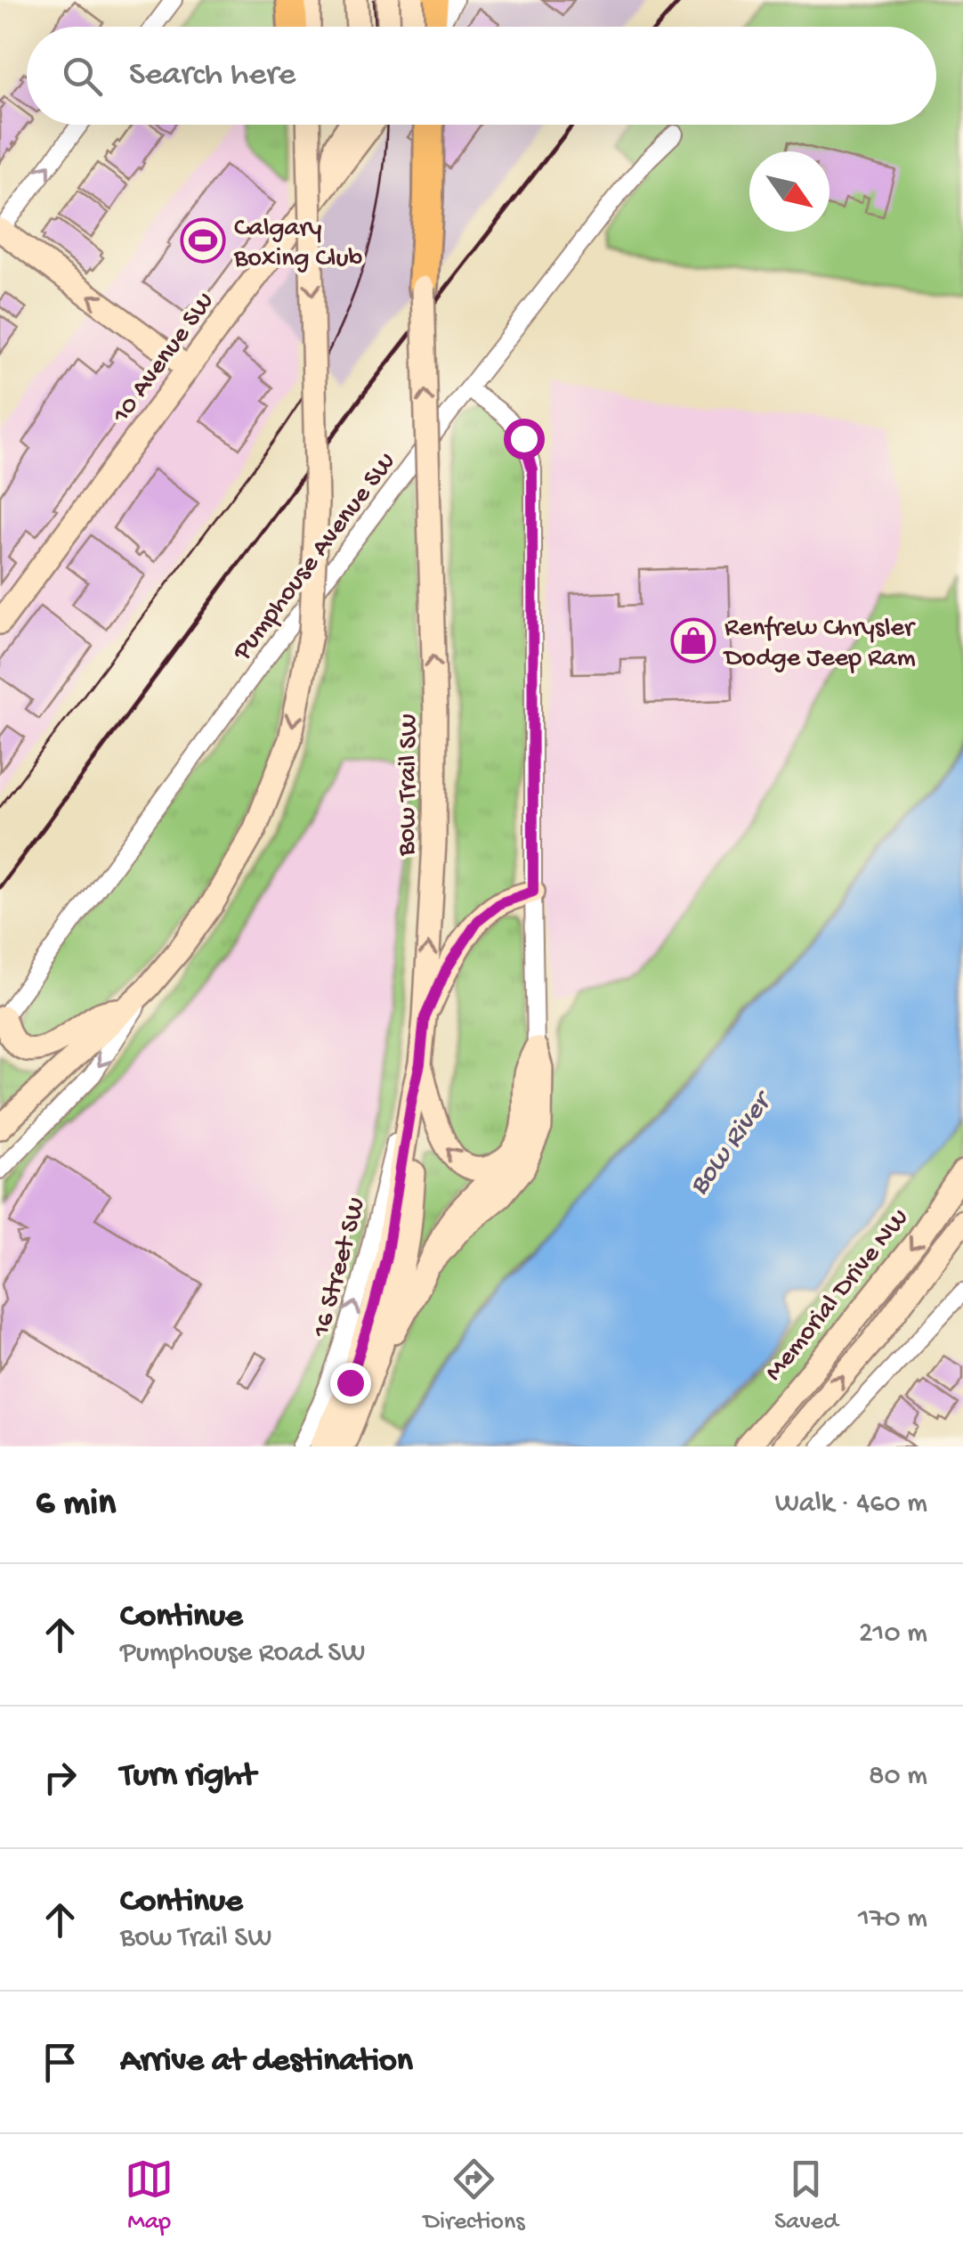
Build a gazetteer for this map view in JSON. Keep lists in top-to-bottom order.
{
  "streets": {
    "main road": ["10 Avenue SW", "Bow Trail SW", "Memorial Drive NW"],
    "street": ["Pumphouse Avenue SW", "16 Street SW"]
  },
  "crossings": [
    ["Bow Trail SW", "16 Street SW"]
  ],
  "one_way": ["16 Street SW"],
  "water": ["Bow River"],
  "places": {
    "sports": ["Calgary Boxing Club"],
    "shop": ["Renfrew Chrysler Dodge Jeep Ram"]
  },
  "north": "bottom right",
  "page": {
    "search": "Search here",
    "heading": ["6 min", "Walk · 460 m"],
    "list": [
      ["Continue", "Pumphouse Road SW", "210 m"],
      ["Turn right", "80 m"],
      ["Continue", "Bow Trail SW", "170 m"],
      "Arrive at destination"
    ],
    "nav": ["Map", "Directions", "Saved"]
  }
}
